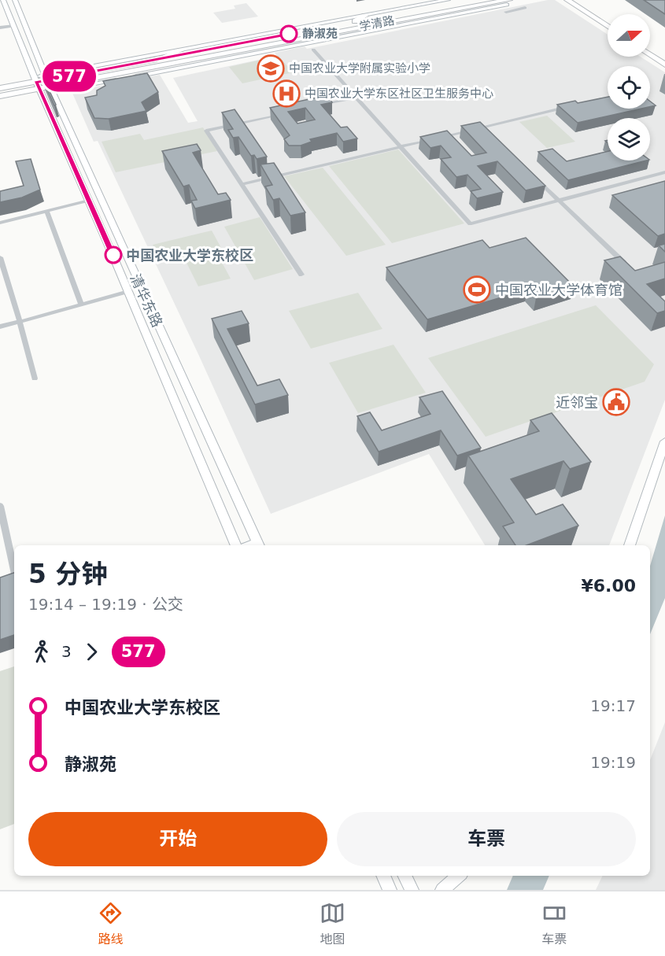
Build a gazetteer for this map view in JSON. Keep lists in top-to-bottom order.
{
  "streets": {
    "main road": ["学清路", "清华东路"]
  },
  "crossings": [
    ["学清路", "清华东路"]
  ],
  "places": {
    "other": ["静淑苑", "中国农业大学东校区"],
    "school or university": ["中国农业大学附属实验小学"],
    "hospital": ["中国农业大学东区社区卫生服务中心"],
    "sports": ["中国农业大学体育馆"],
    "public building": ["近邻宝"]
  },
  "lines": ["bus line 577"],
  "north": "right",
  "page": {
    "on_map": "577",
    "heading": ["5 分钟", "19:14 – 19:19 · 公交", "¥6.00"],
    "legs": ["3", "577"],
    "list": [
      {
        "name": "中国农业大学东校区",
        "value": "19:17"
      },
      {
        "name": "静淑苑",
        "value": "19:19"
      }
    ],
    "buttons": ["开始", "车票"],
    "tabs": ["路线", "地图", "车票"]
  }
}
